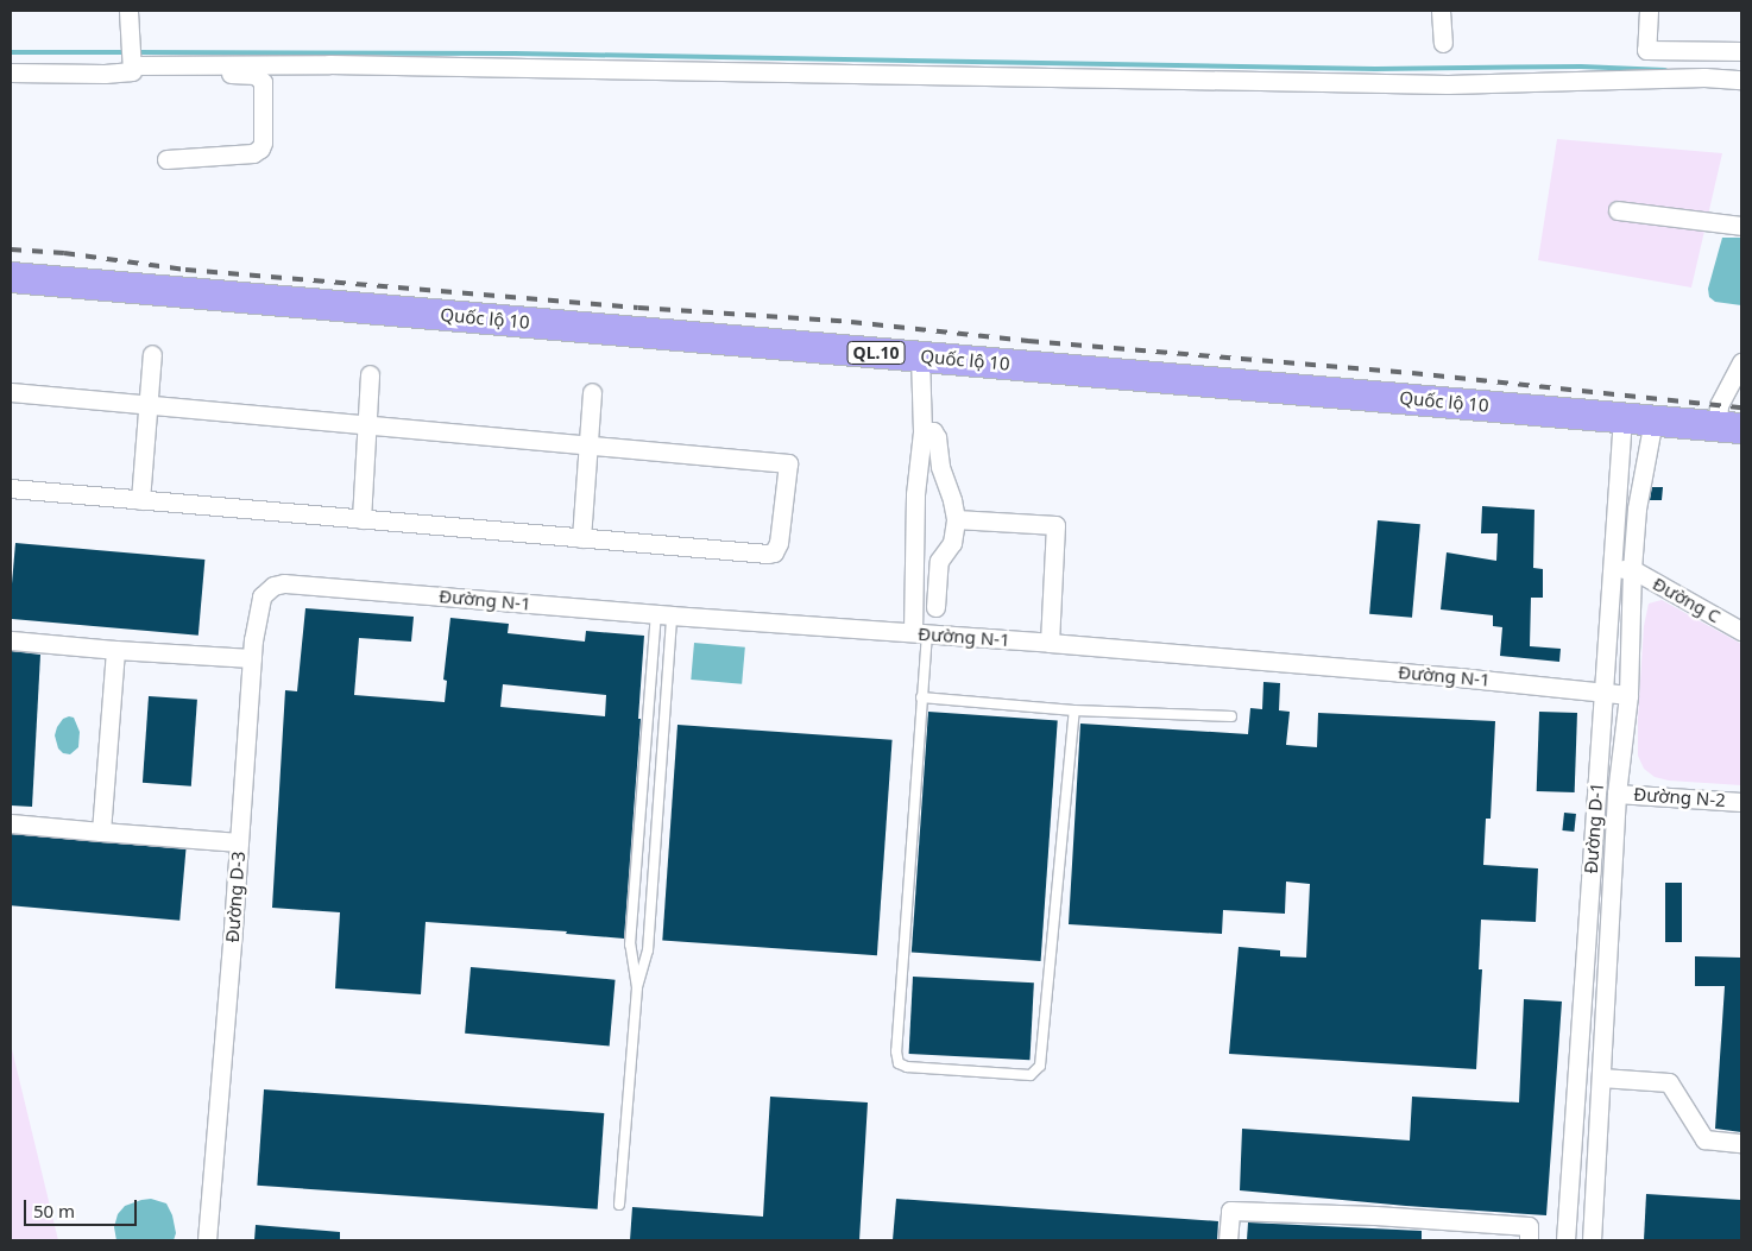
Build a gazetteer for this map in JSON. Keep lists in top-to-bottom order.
{
  "streets": {
    "highway": ["Quốc lộ 10", "QL.10"],
    "street": [
      "Đường N-1",
      "Đường C",
      "Đường N-2",
      "Đường D-1",
      "Đường D-3"
    ]
  },
  "crossings": [
    ["Quốc lộ 10", "Đường D-1"],
    ["Đường N-1", "Đường D-1"],
    ["Đường N-1", "Đường D-3"],
    ["Đường C", "Đường D-1"],
    ["Đường N-2", "Đường D-1"]
  ],
  "scale_bar": "50 m"
}
